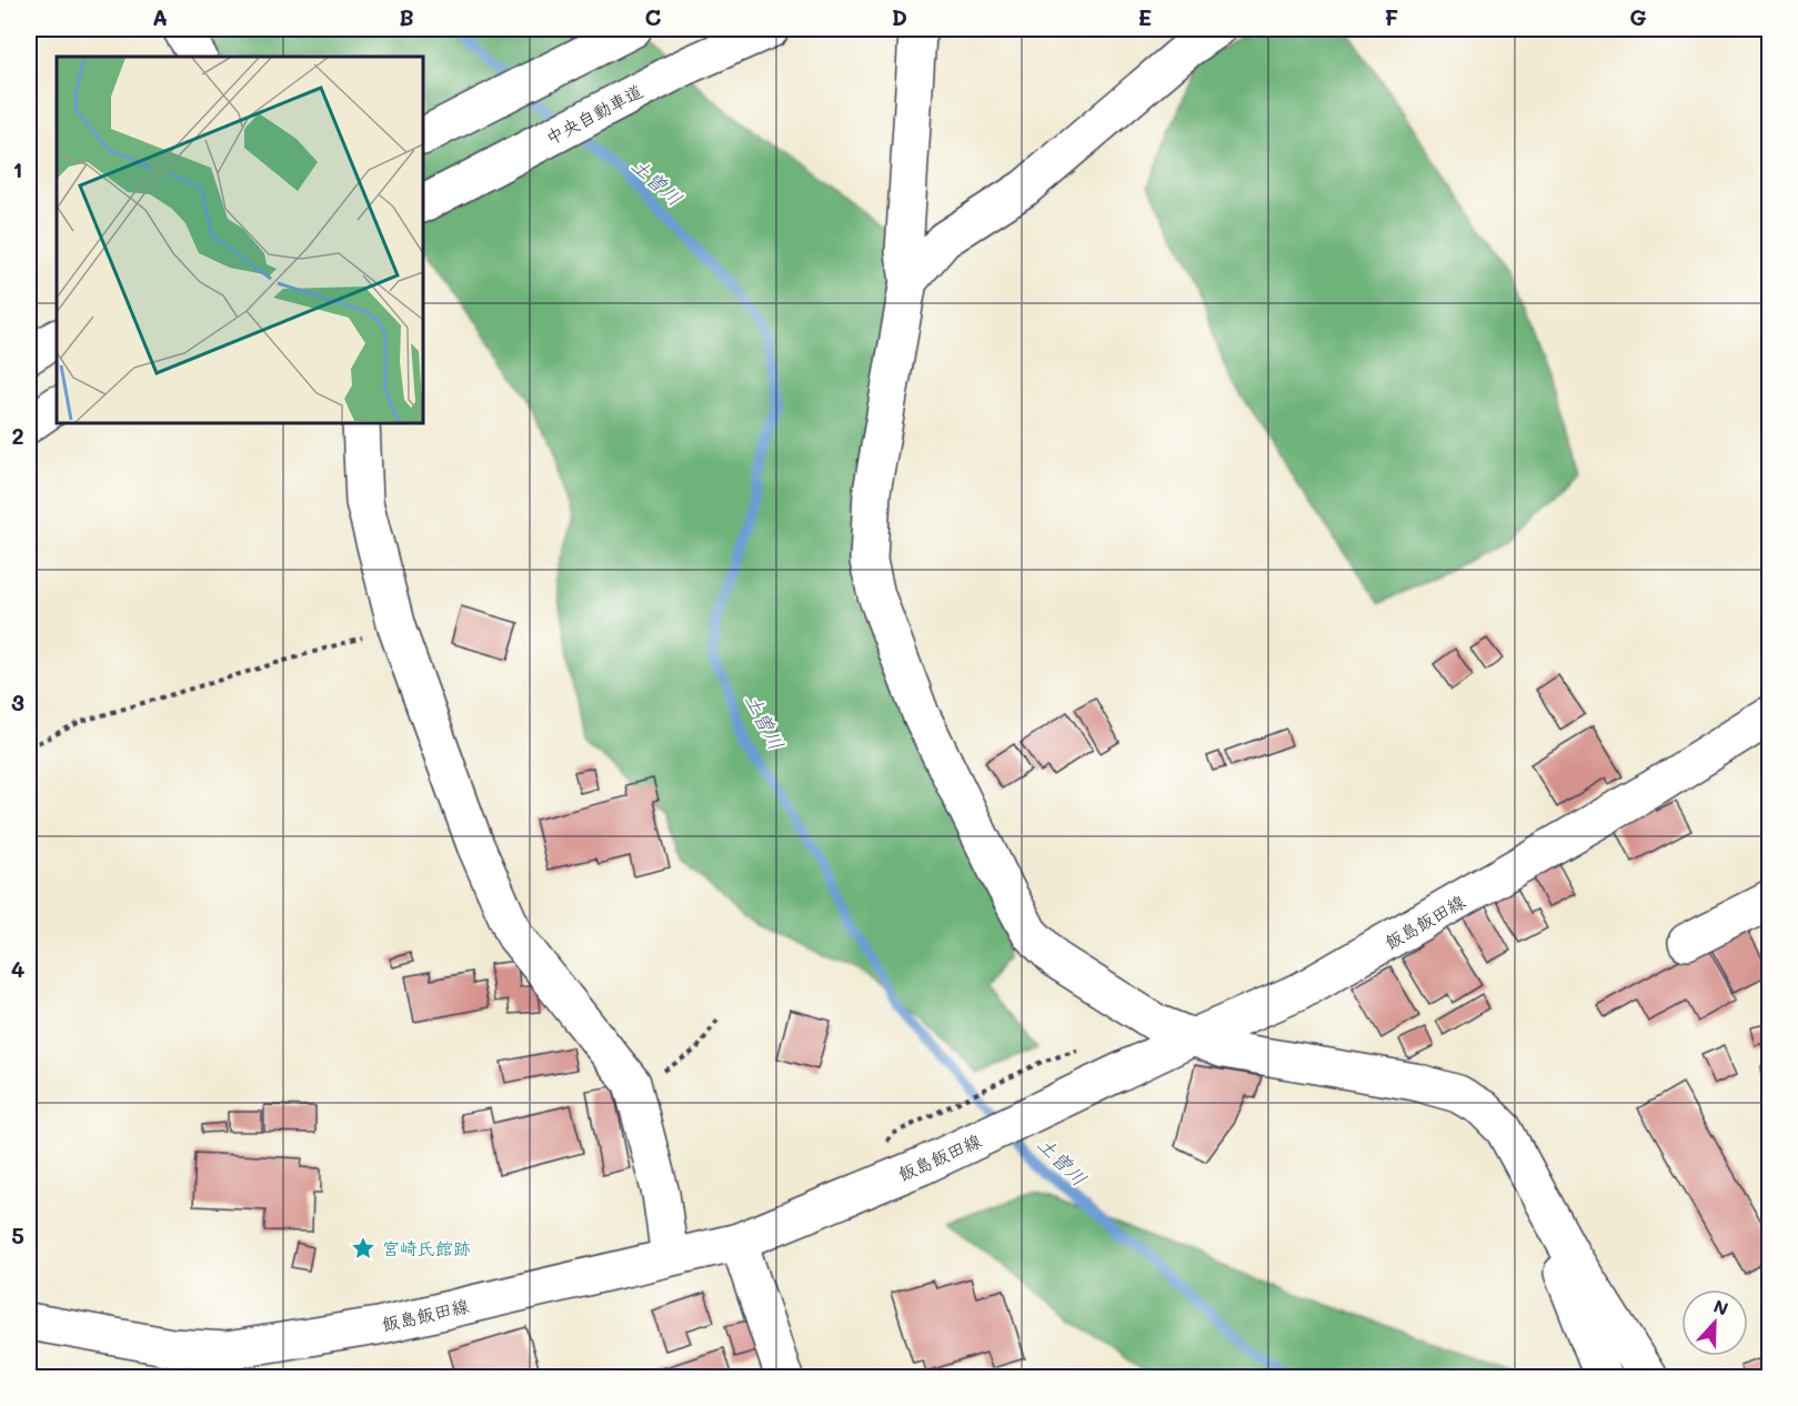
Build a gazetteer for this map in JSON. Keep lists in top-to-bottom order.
{
  "streets": {
    "main road": ["中央自動車道", "飯島飯田線"]
  },
  "water": ["土曽川"],
  "places": {
    "place": ["宮崎氏館跡"]
  },
  "north": "top",
  "grid": {
    "columns": [
      "A",
      "B",
      "C",
      "D",
      "E",
      "F",
      "G"
    ],
    "rows": [
      "1",
      "2",
      "3",
      "4",
      "5"
    ]
  }
}
